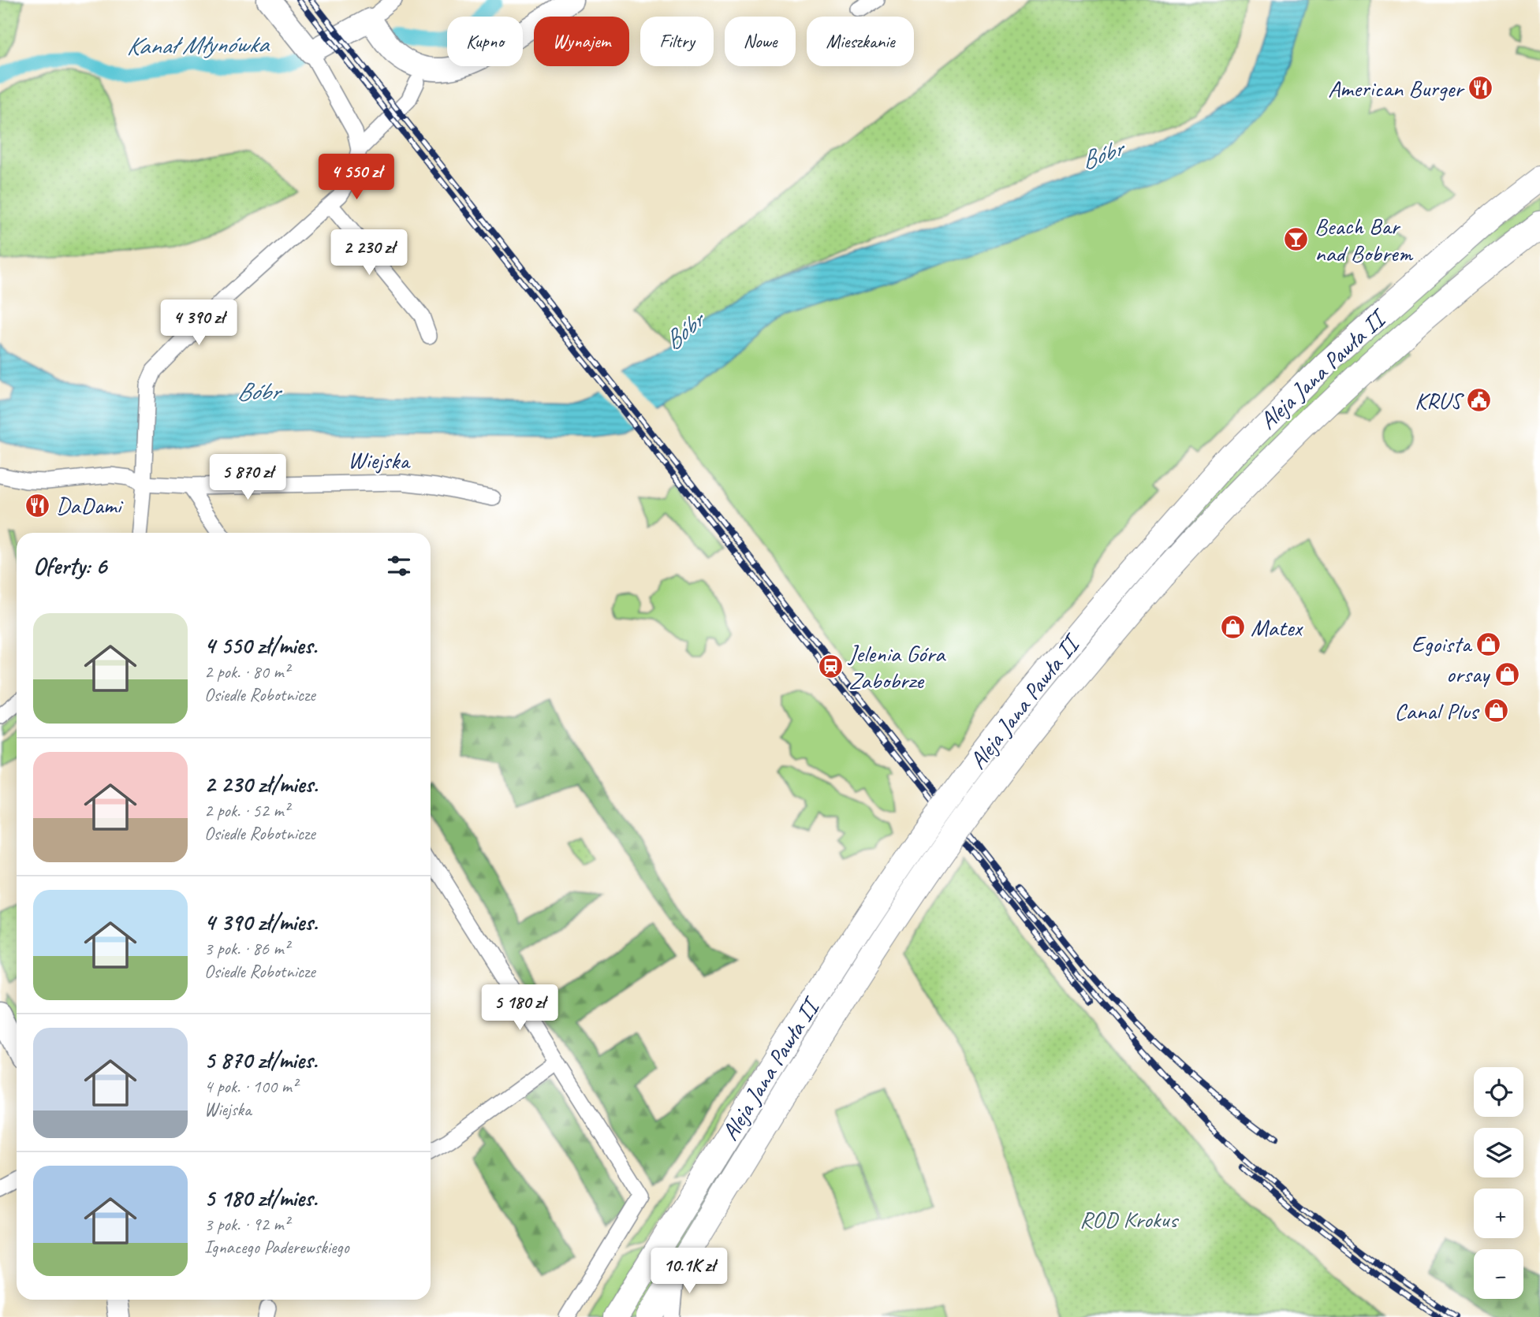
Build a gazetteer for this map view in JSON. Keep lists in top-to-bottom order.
{
  "streets": {
    "main road": ["Aleja Jana Pawła II"],
    "street": ["Wiejska"]
  },
  "water": ["Kanał Młynówka", "Bóbr"],
  "parks": ["ROD Krokus"],
  "places": {
    "restaurant": ["American Burger", "DaDami"],
    "bar": ["Beach Bar nad Bobrem"],
    "public building": ["KRUS"],
    "shop": [
      "Matex",
      "Egoista",
      "orsay",
      "Canal Plus"
    ],
    "station": ["Jelenia Góra Zabobrze"]
  },
  "page": {
    "chip": [
      "Kupno",
      "Wynajem",
      "Filtry",
      "Nowe",
      "Mieszkanie"
    ],
    "price": [
      "4 550 zł",
      "2 230 zł",
      "4 390 zł",
      "5 870 zł",
      "5 180 zł",
      "10.1K zł"
    ],
    "heading": "Oferty: 6",
    "list": [
      {
        "name": "4 550 zł/mies.",
        "note": "2 pok. · 80 m² · Osiedle Robotnicze"
      },
      {
        "name": "2 230 zł/mies.",
        "note": "2 pok. · 52 m² · Osiedle Robotnicze"
      },
      {
        "name": "4 390 zł/mies.",
        "note": "3 pok. · 86 m² · Osiedle Robotnicze"
      },
      {
        "name": "5 870 zł/mies.",
        "note": "4 pok. · 100 m² · Wiejska"
      },
      {
        "name": "5 180 zł/mies.",
        "note": "3 pok. · 92 m² · Ignacego Paderewskiego"
      }
    ],
    "map_buttons": ["+", "−"]
  }
}
